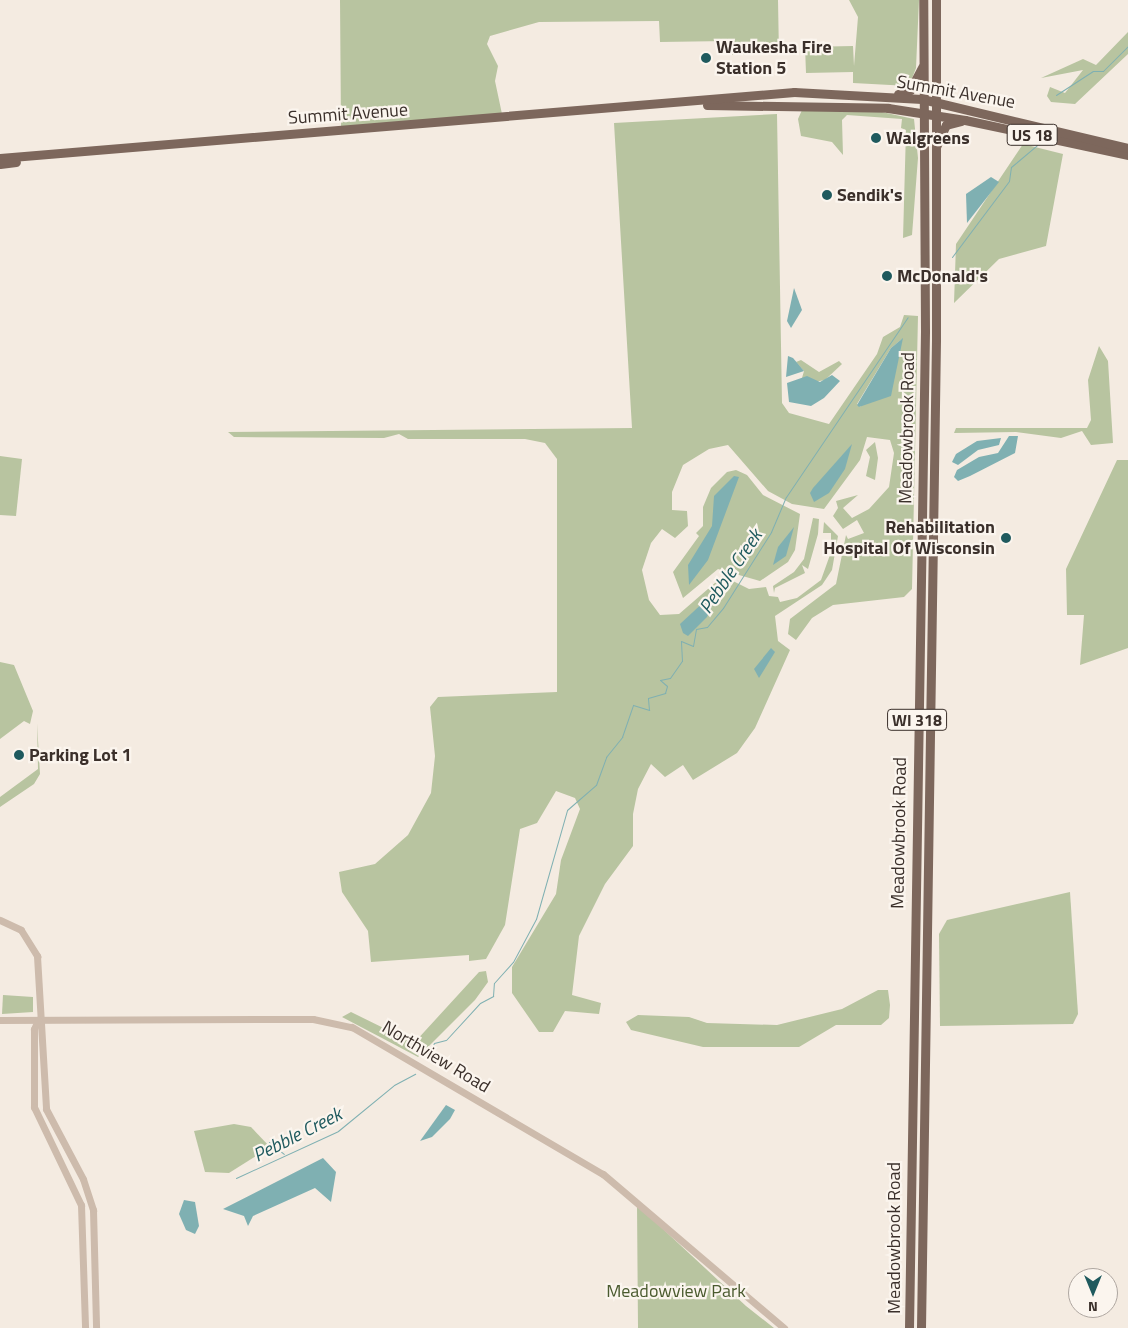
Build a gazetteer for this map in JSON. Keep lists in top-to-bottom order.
{
  "streets": {
    "main road": [
      "Summit Avenue",
      "US 18",
      "Meadowbrook Road",
      "WI 318"
    ],
    "street": ["Northview Road"]
  },
  "crossings": [
    ["Summit Avenue", "Meadowbrook Road"]
  ],
  "water": ["Pebble Creek"],
  "parks": ["Meadowview Park"],
  "places": [
    "Waukesha Fire Station 5",
    "Walgreens",
    "Sendik's",
    "McDonald's",
    "Rehabilitation Hospital Of Wisconsin",
    "Parking Lot 1"
  ],
  "north": "bottom"
}
